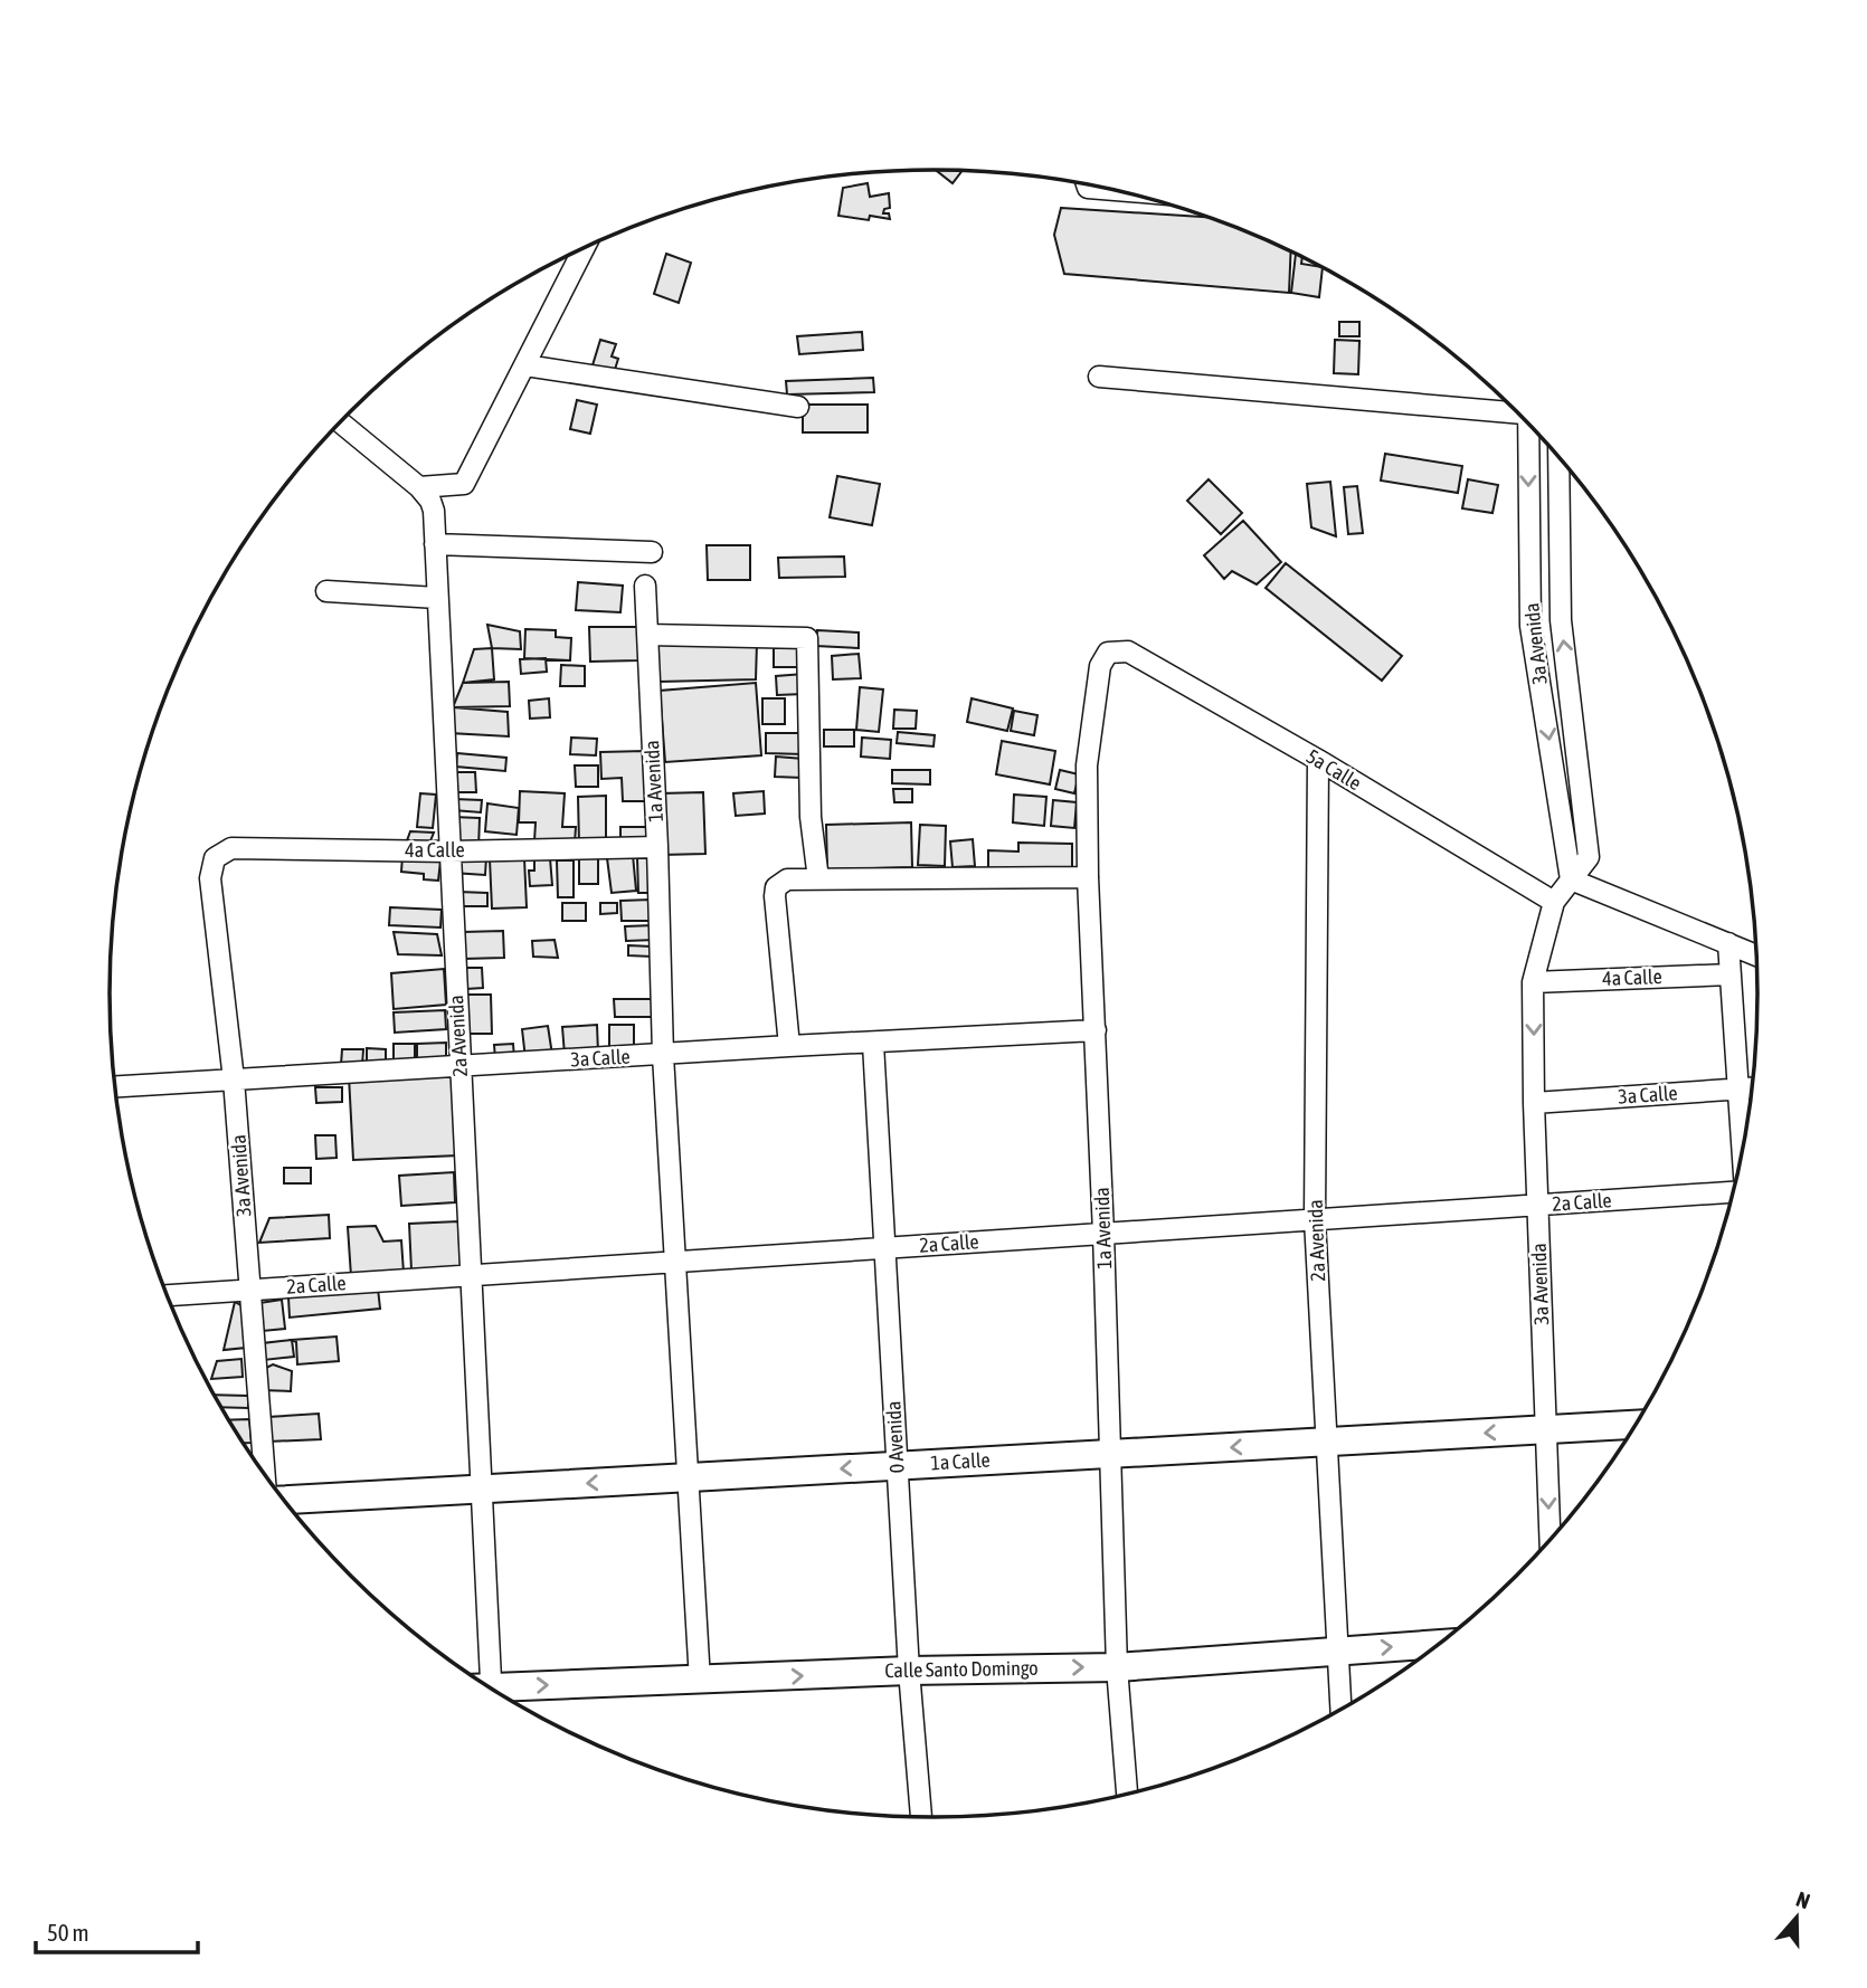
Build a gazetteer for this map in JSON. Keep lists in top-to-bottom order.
{
  "streets": {
    "main road": ["1a Calle", "Calle Santo Domingo"],
    "street": [
      "3a Avenida",
      "5a Calle",
      "1a Avenida",
      "4a Calle",
      "2a Avenida",
      "3a Calle",
      "2a Calle",
      "0 Avenida"
    ]
  },
  "crossings": [
    ["3a Avenida", "5a Calle"],
    ["3a Avenida", "4a Calle"],
    ["3a Avenida", "3a Calle"],
    ["3a Avenida", "2a Calle"],
    ["3a Avenida", "1a Calle"],
    ["5a Calle", "1a Avenida"],
    ["5a Calle", "2a Avenida"],
    ["1a Avenida", "4a Calle"],
    ["1a Avenida", "3a Calle"],
    ["1a Avenida", "2a Calle"],
    ["1a Avenida", "1a Calle"],
    ["1a Avenida", "Calle Santo Domingo"],
    ["4a Calle", "2a Avenida"],
    ["2a Avenida", "3a Calle"],
    ["2a Avenida", "2a Calle"],
    ["2a Avenida", "1a Calle"],
    ["2a Avenida", "Calle Santo Domingo"],
    ["3a Calle", "0 Avenida"],
    ["2a Calle", "0 Avenida"],
    ["0 Avenida", "1a Calle"],
    ["0 Avenida", "Calle Santo Domingo"]
  ],
  "one_way": ["1a Calle", "Calle Santo Domingo"],
  "scale_bar": "50 m",
  "north": "top"
}
